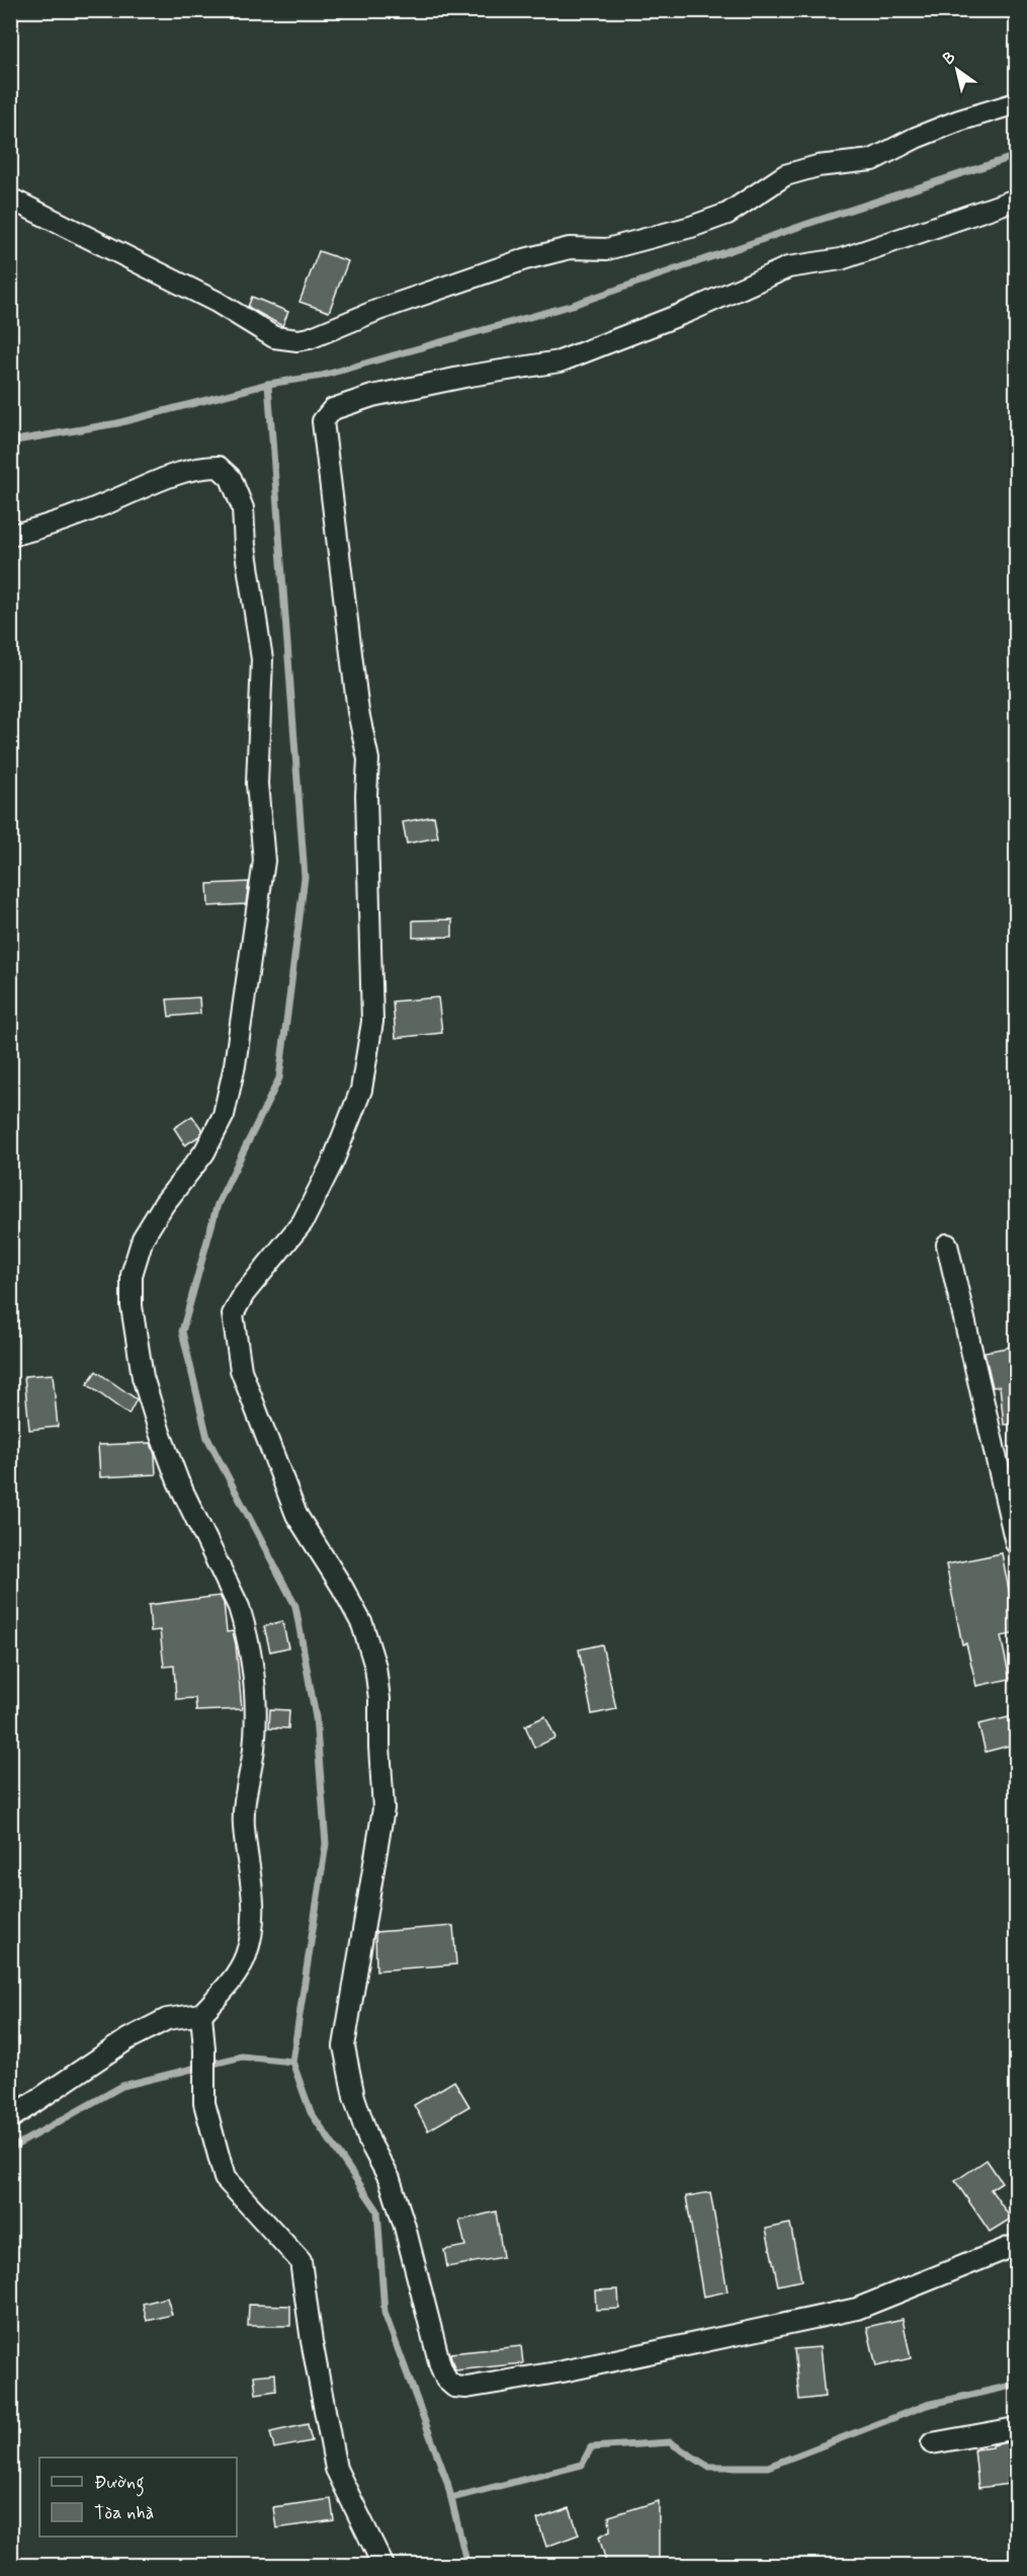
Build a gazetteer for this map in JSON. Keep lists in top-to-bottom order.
{
  "legend": ["Đường", "Tòa nhà"],
  "north": "top left"
}
